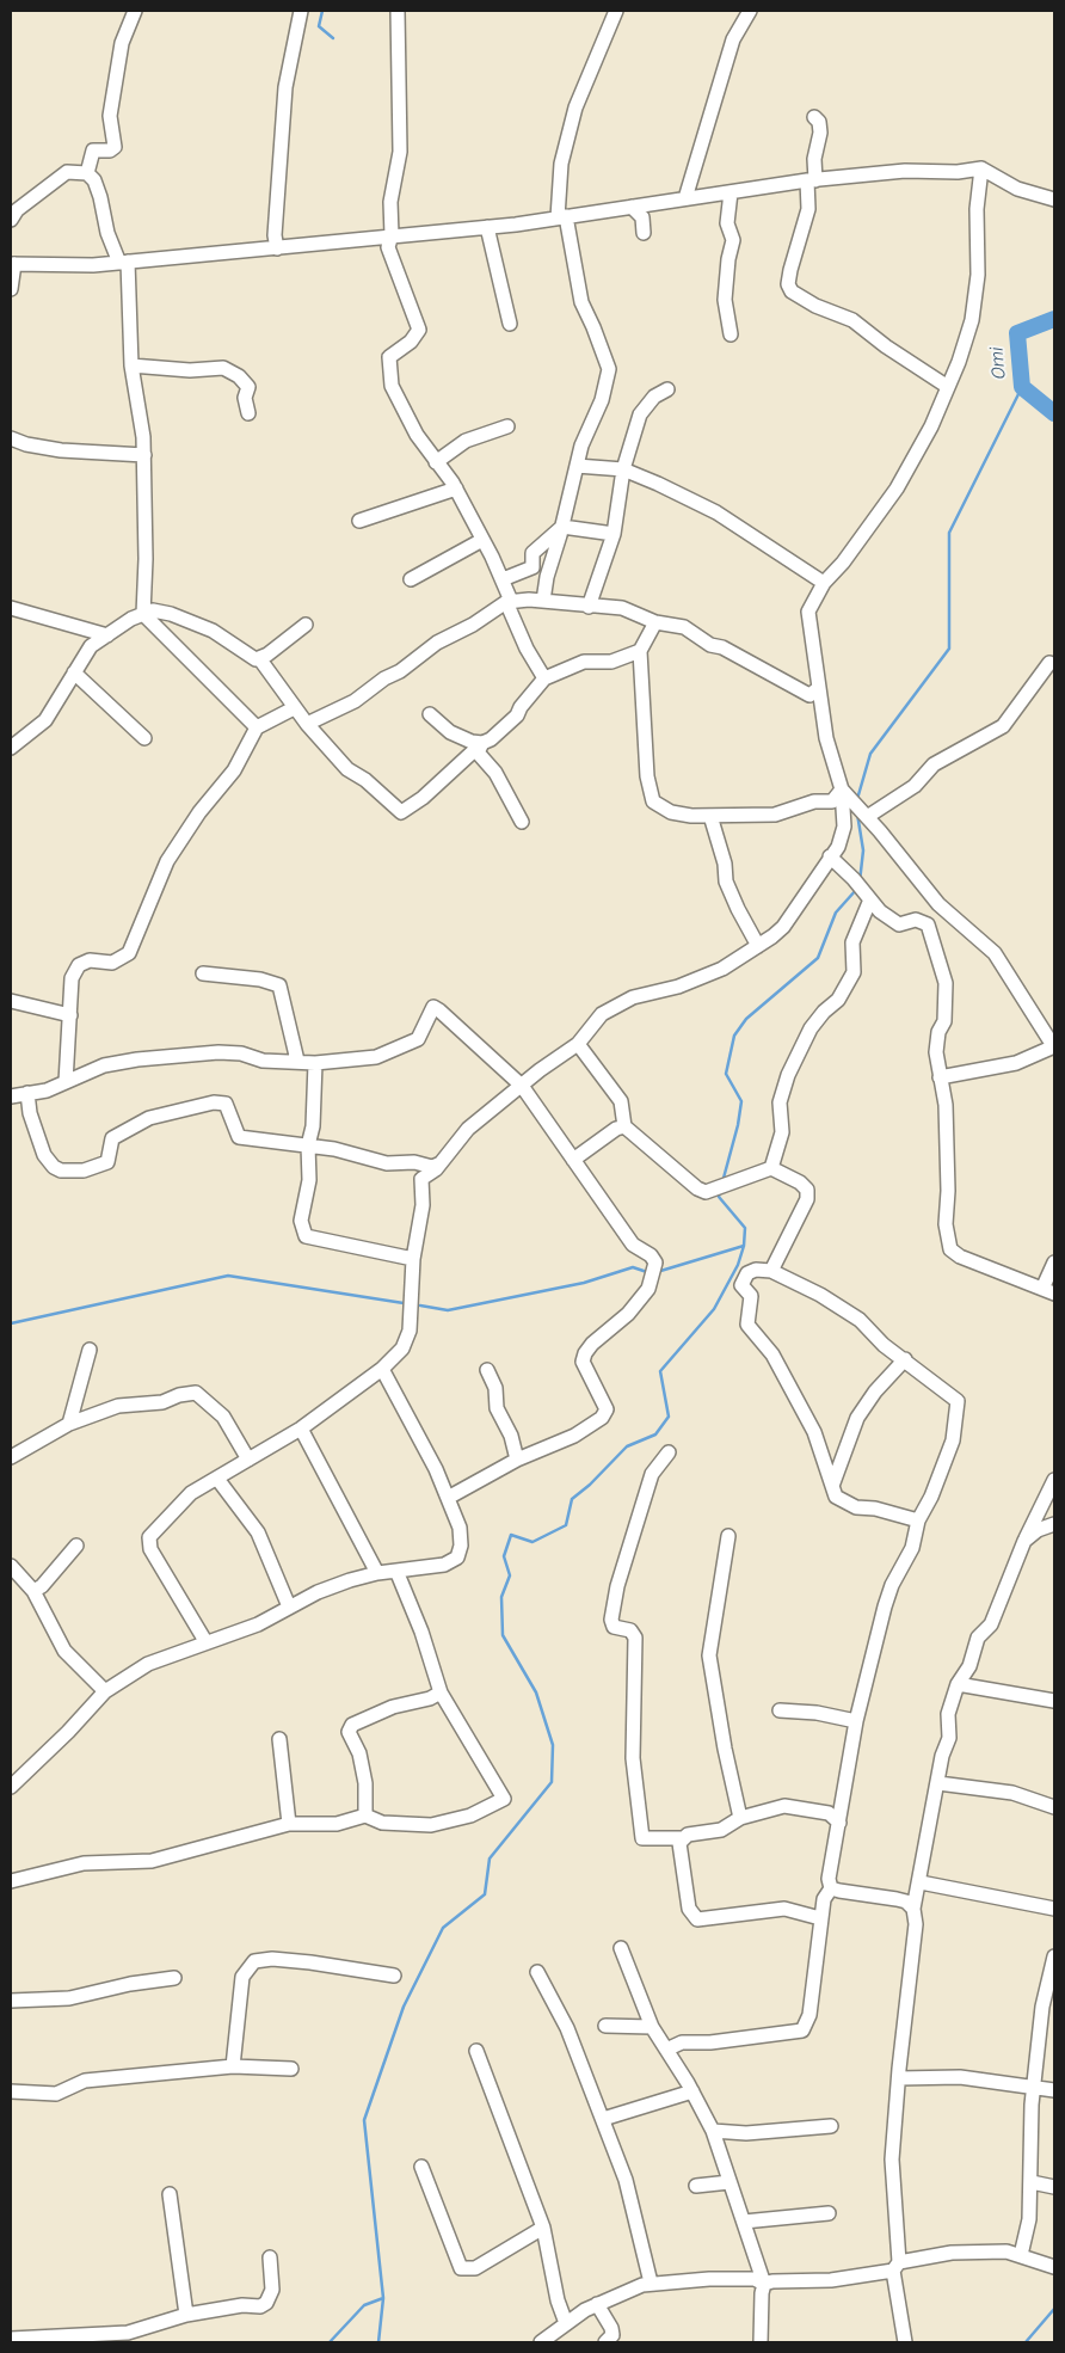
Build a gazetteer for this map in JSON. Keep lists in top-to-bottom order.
{
  "water": ["Omi"]
}
